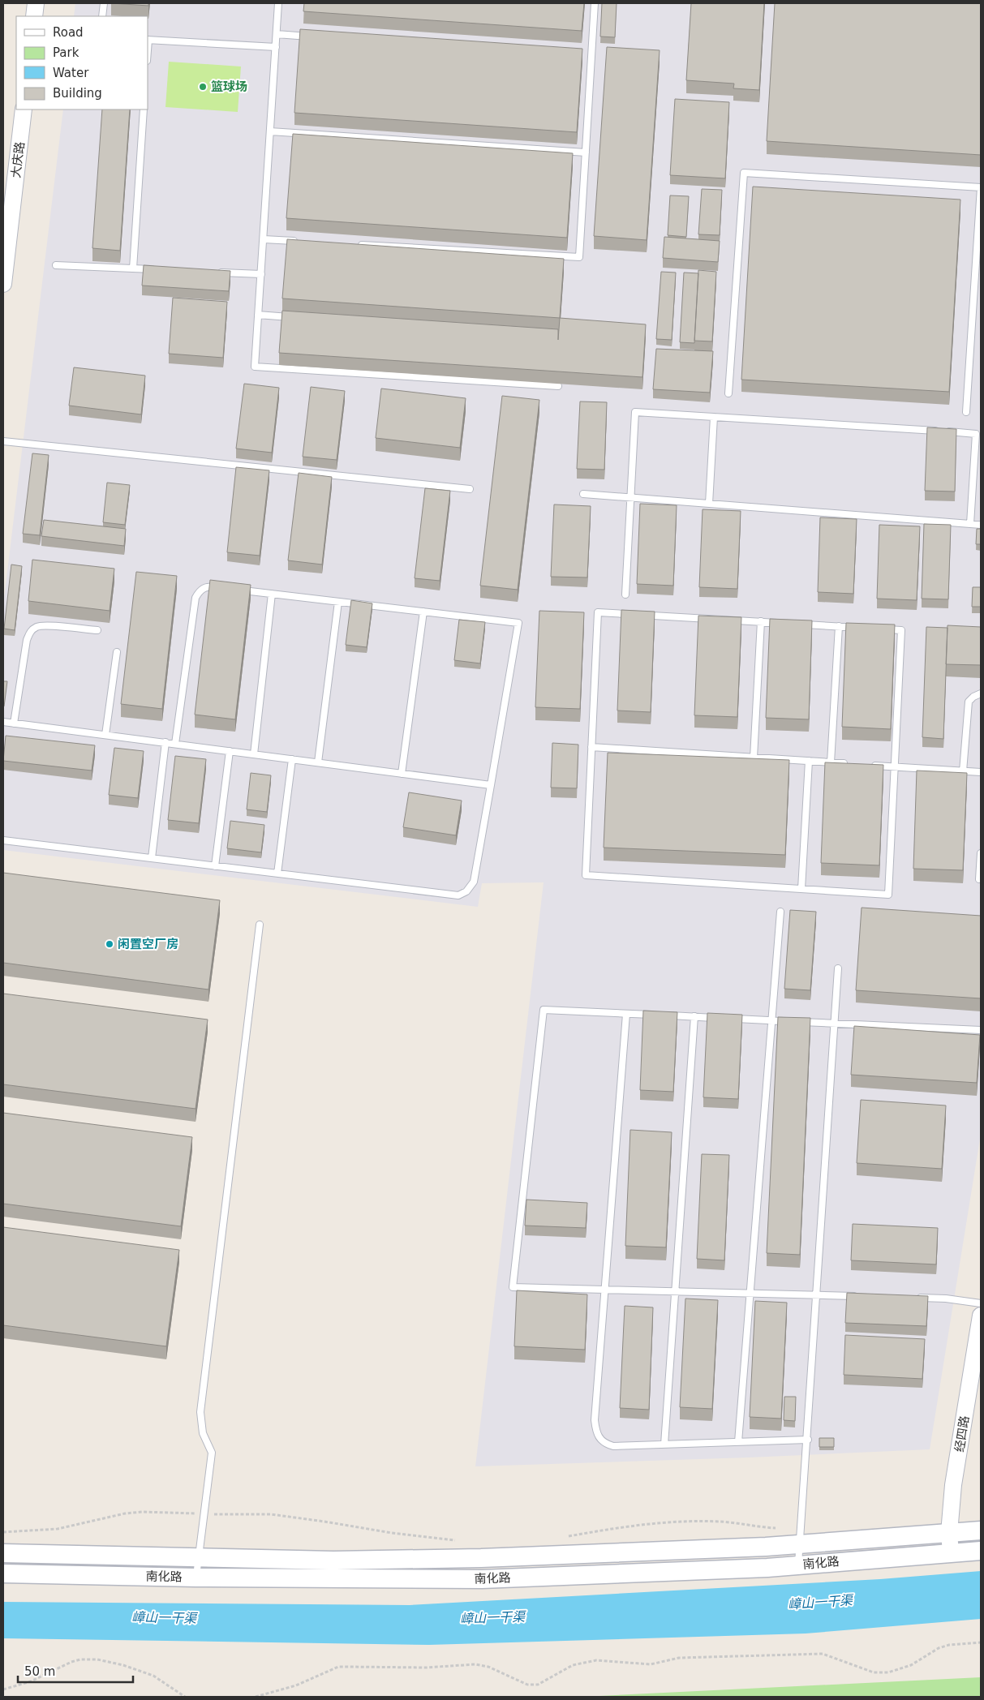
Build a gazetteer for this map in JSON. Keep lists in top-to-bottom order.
{
  "streets": {
    "main road": ["南化路"],
    "street": ["大庆路", "经四路"]
  },
  "crossings": [
    ["经四路", "南化路"]
  ],
  "water": ["嶂山一干渠"],
  "places": ["篮球场", "闲置空厂房"],
  "legend": [
    "Road",
    "Park",
    "Water",
    "Building"
  ],
  "scale_bar": "50 m"
}
